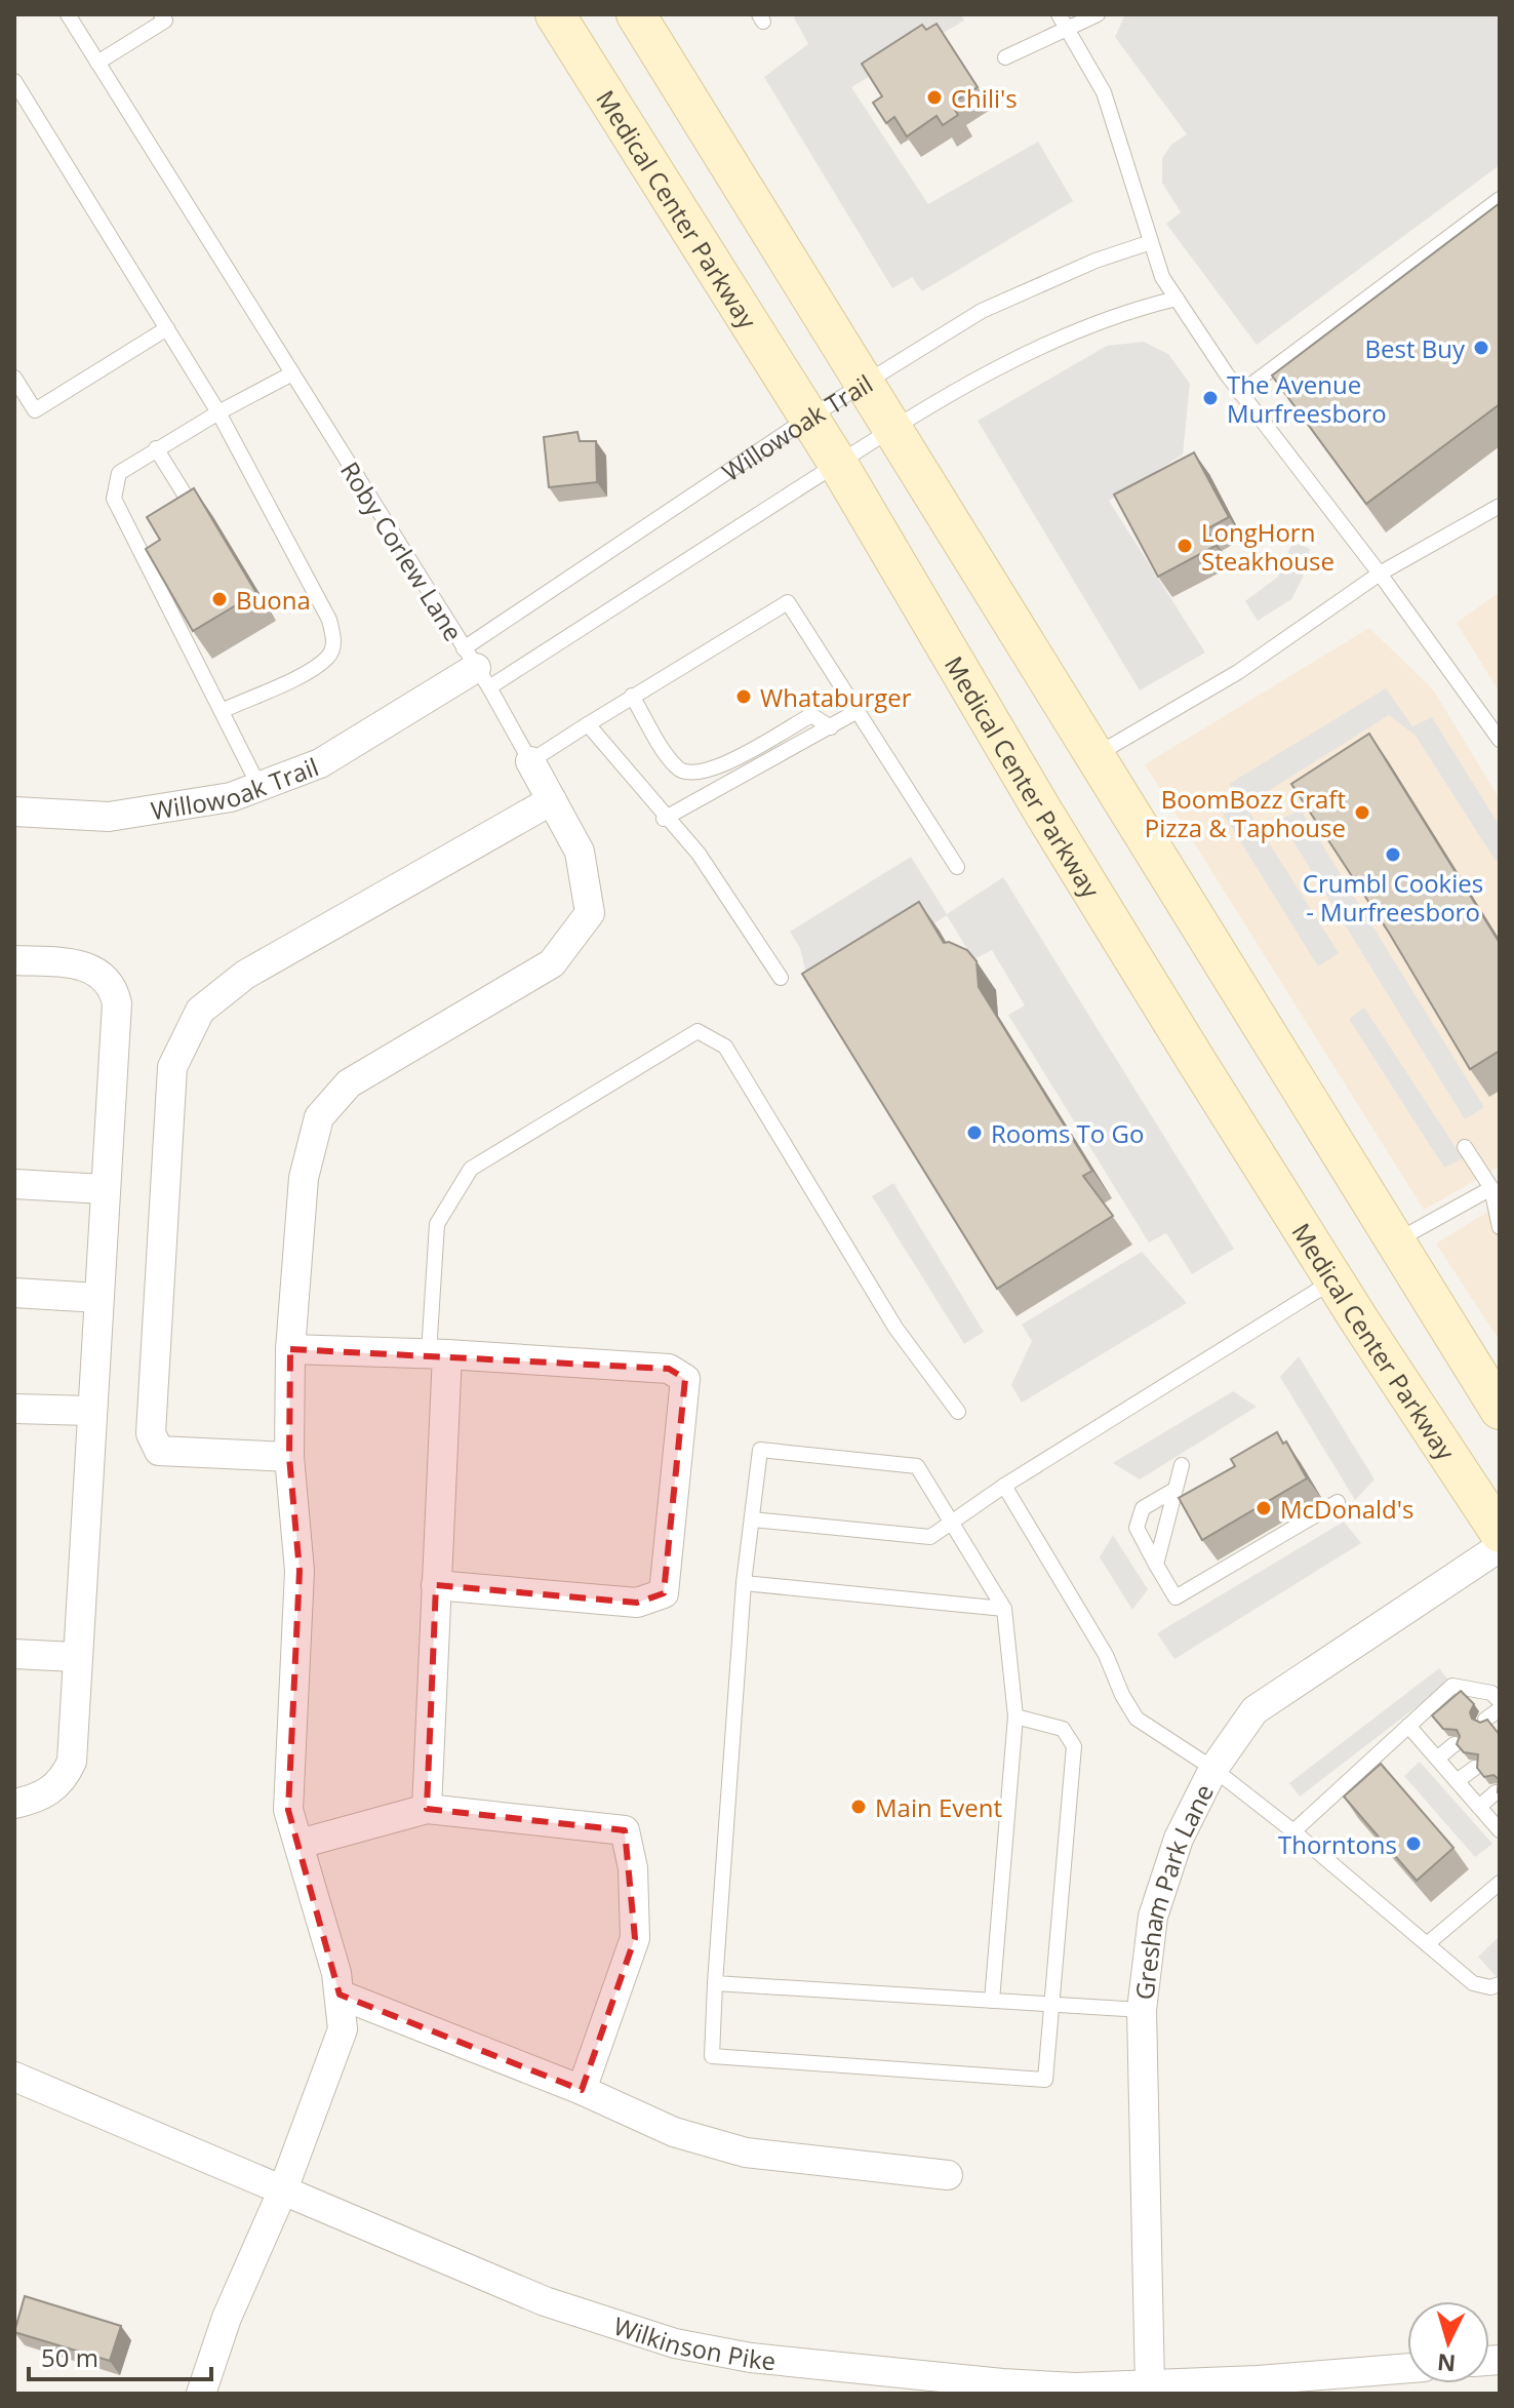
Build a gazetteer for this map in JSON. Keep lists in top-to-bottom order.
{
  "streets": {
    "main road": ["Medical Center Parkway"],
    "street": ["Willowoak Trail", "Gresham Park Lane", "Wilkinson Pike"],
    "lane": ["Roby Corlew Lane"]
  },
  "crossings": [
    ["Medical Center Parkway", "Willowoak Trail"],
    ["Willowoak Trail", "Roby Corlew Lane"],
    ["Gresham Park Lane", "Wilkinson Pike"]
  ],
  "places": [
    "Chili's",
    "Best Buy",
    "The Avenue Murfreesboro",
    "LongHorn Steakhouse",
    "Buona",
    "Whataburger",
    "BoomBozz Craft Pizza & Taphouse",
    "Crumbl Cookies - Murfreesboro",
    "Rooms To Go",
    "McDonald's",
    "Main Event",
    "Thorntons"
  ],
  "scale_bar": "50 m",
  "north": "bottom"
}
